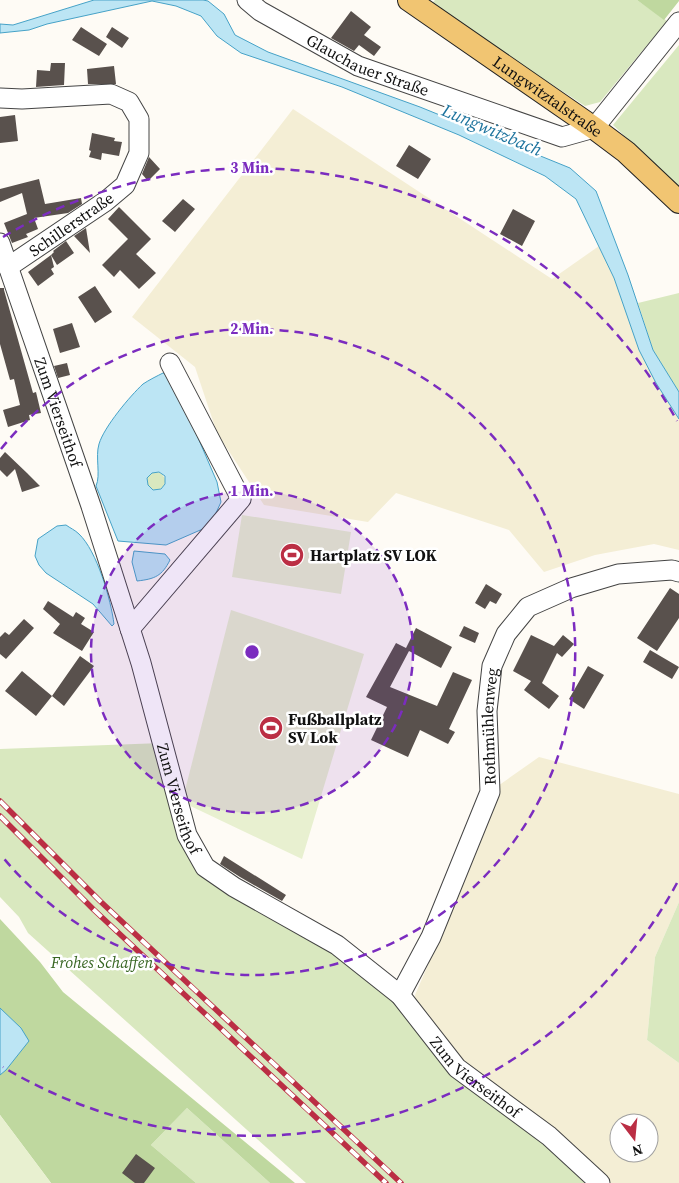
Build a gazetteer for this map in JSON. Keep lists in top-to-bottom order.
{
  "streets": {
    "main road": ["Lungwitztalstraße"],
    "street": [
      "Glauchauer Straße",
      "Schillerstraße",
      "Zum Vierseithof",
      "Rothmühlenweg"
    ]
  },
  "crossings": [
    ["Glauchauer Straße", "Lungwitztalstraße"],
    ["Schillerstraße", "Zum Vierseithof"],
    ["Zum Vierseithof", "Rothmühlenweg"]
  ],
  "water": ["Lungwitzbach"],
  "parks": ["Frohes Schaffen"],
  "places": {
    "sports": ["Hartplatz SV LOK", "Fußballplatz SV Lok"]
  },
  "north": "bottom",
  "rings": ["3 Min.", "2 Min.", "1 Min."]
}
